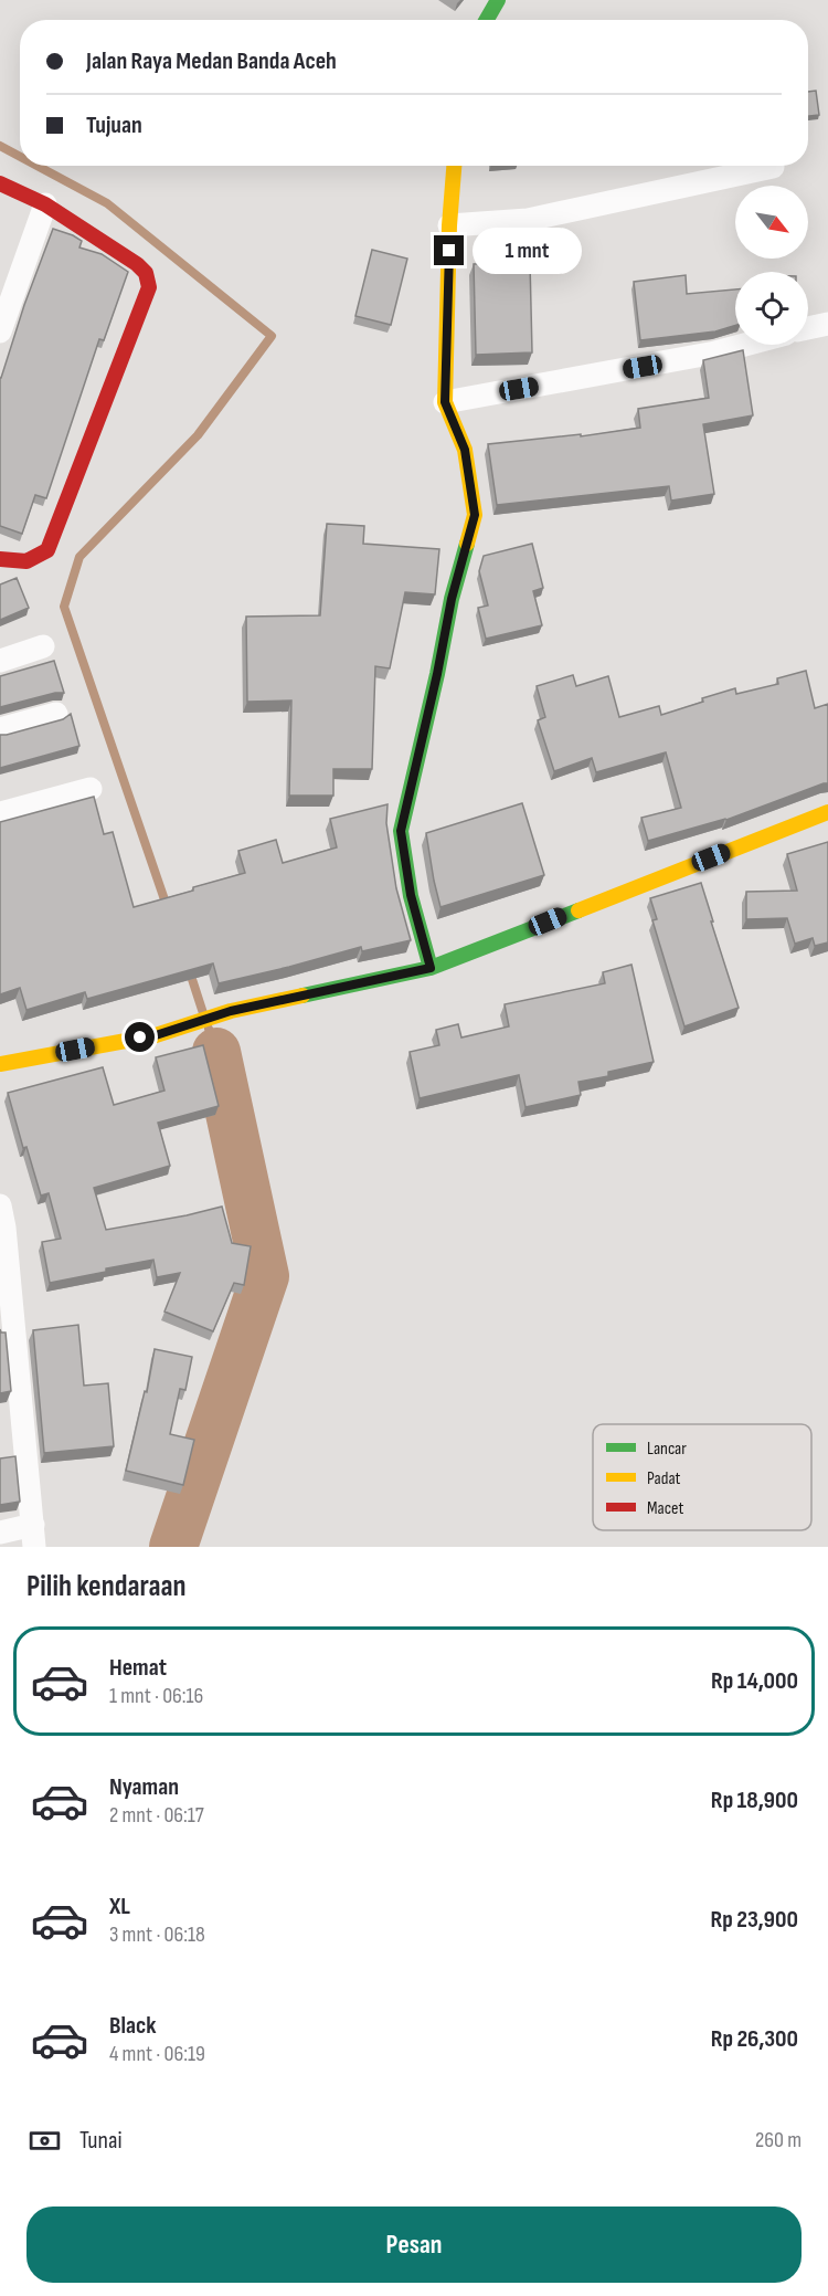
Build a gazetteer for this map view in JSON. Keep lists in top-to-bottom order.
{
  "legend": ["Lancar", "Padat", "Macet"],
  "north": "bottom right",
  "page": {
    "banner": ["Jalan Raya Medan Banda Aceh", "Tujuan"],
    "bubble": "1 mnt",
    "heading": "Pilih kendaraan",
    "list": [
      {
        "name": "Hemat",
        "note": "1 mnt · 06:16",
        "value": "Rp 14,000"
      },
      {
        "name": "Nyaman",
        "note": "2 mnt · 06:17",
        "value": "Rp 18,900"
      },
      {
        "name": "XL",
        "note": "3 mnt · 06:18",
        "value": "Rp 23,900"
      },
      {
        "name": "Black",
        "note": "4 mnt · 06:19",
        "value": "Rp 26,300"
      }
    ],
    "pay": ["Tunai", "260 m"],
    "buttons": "Pesan"
  }
}
